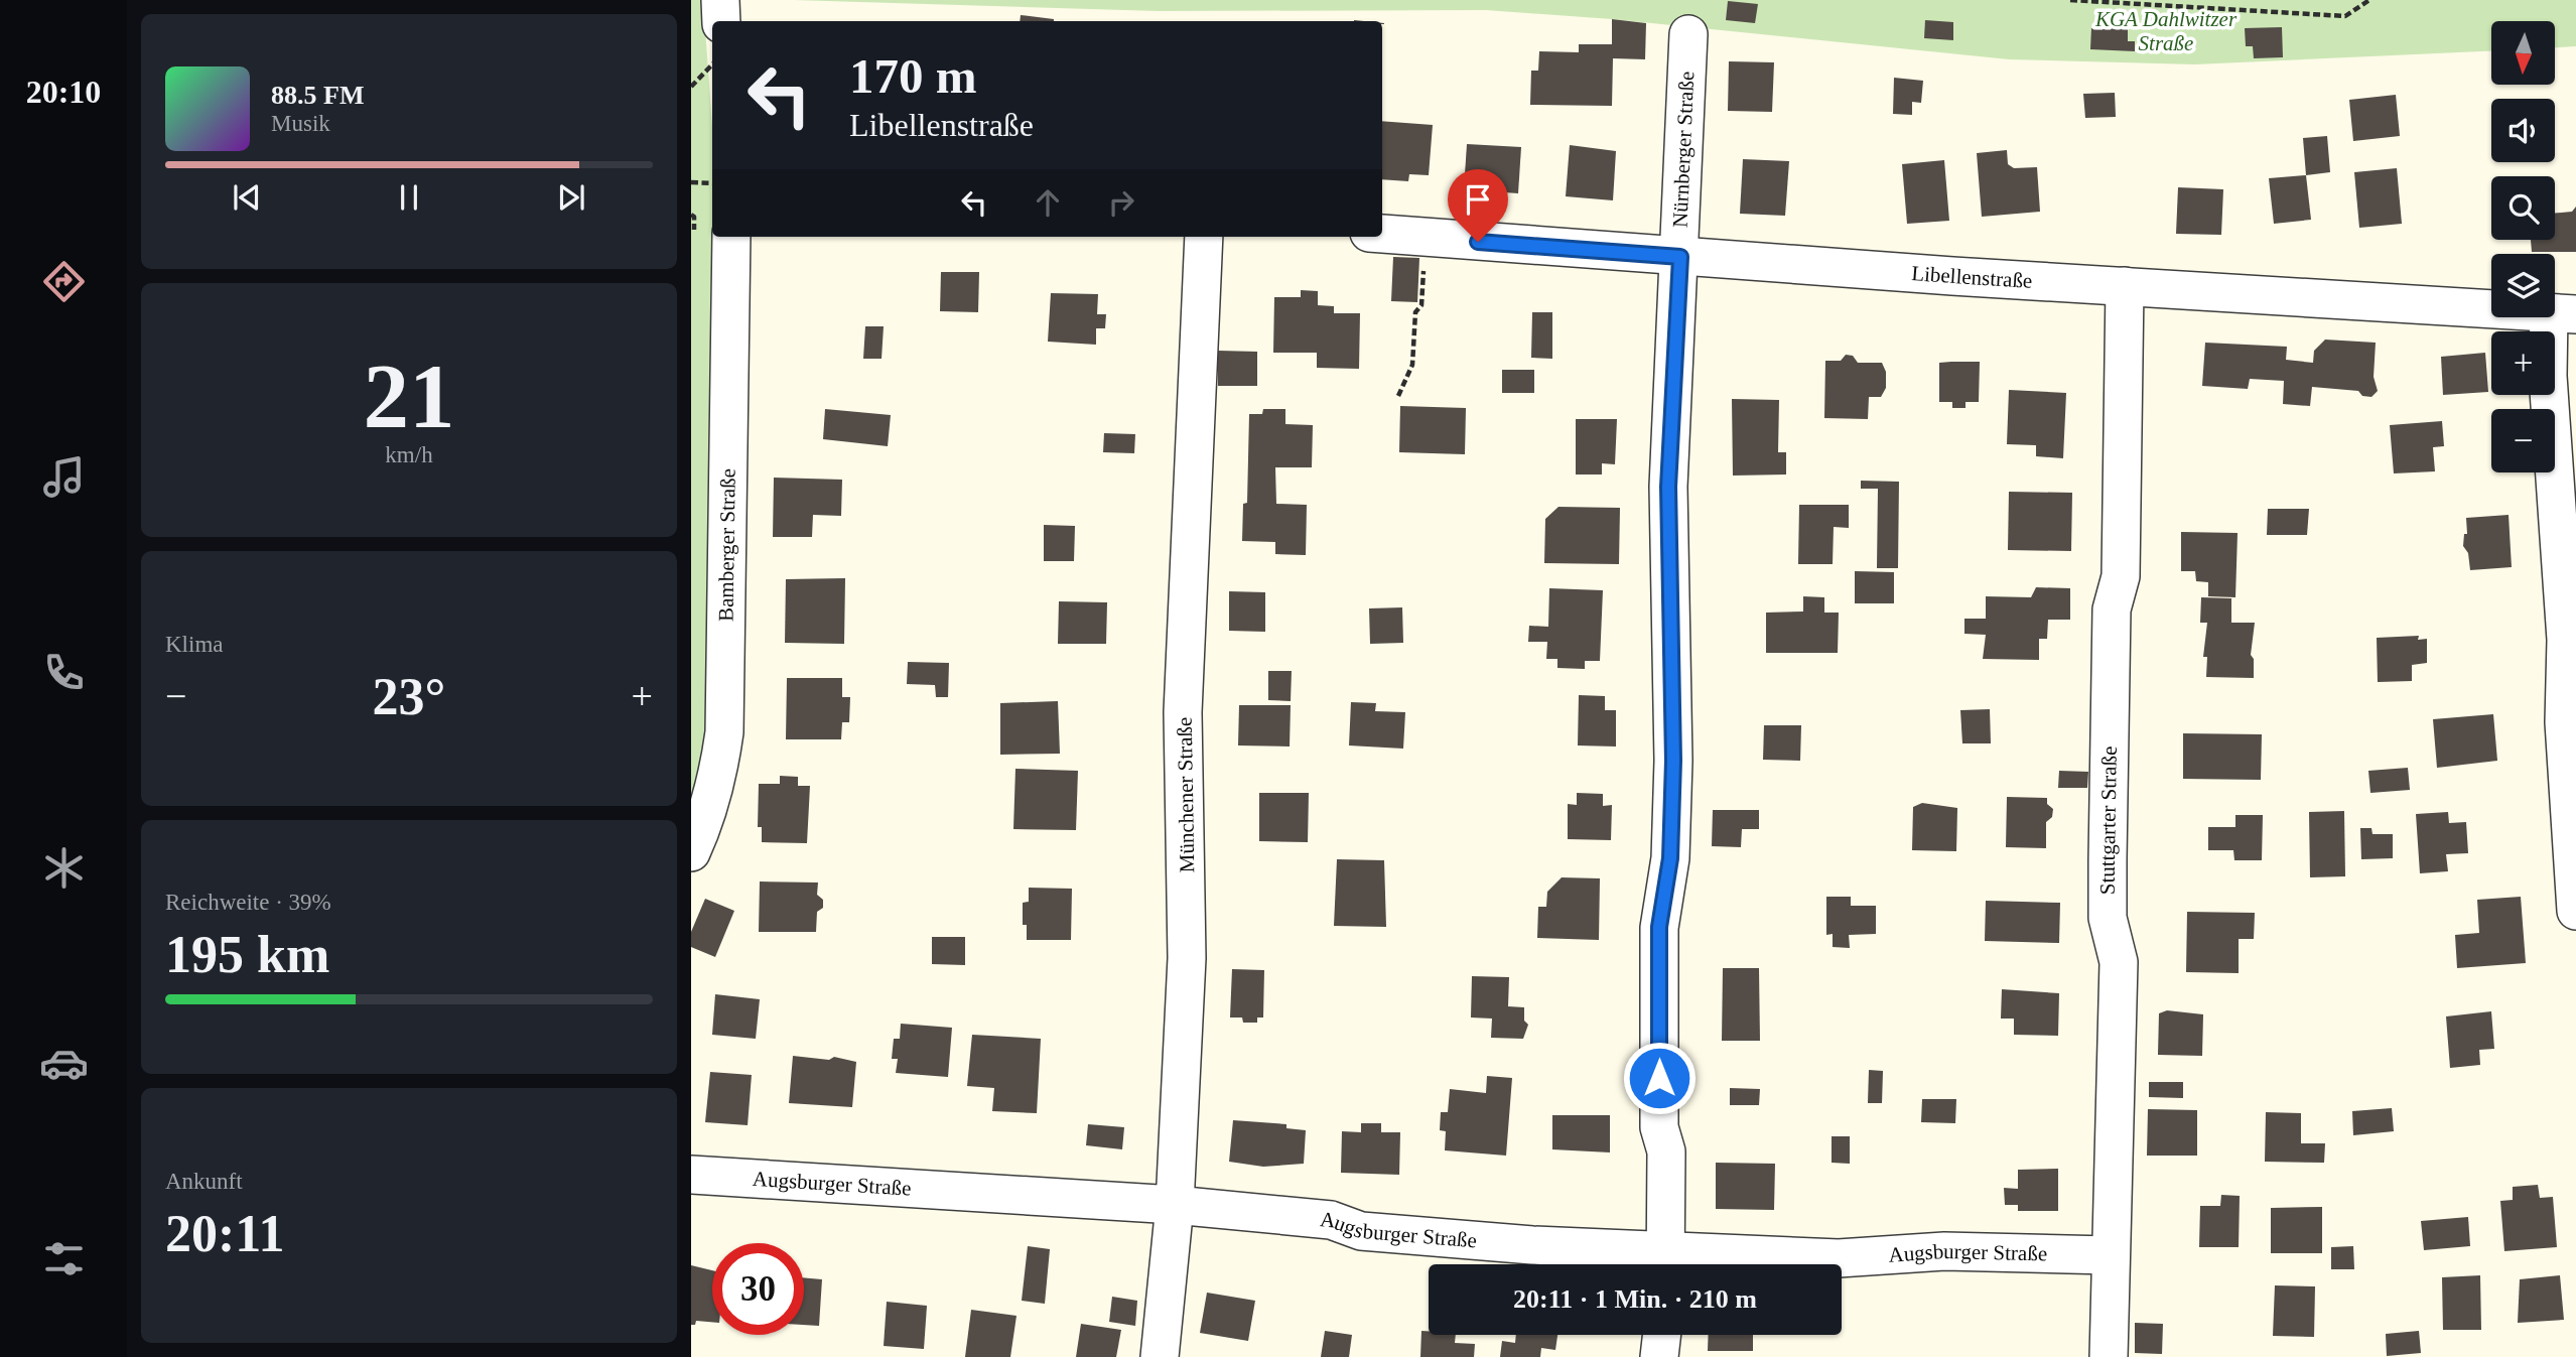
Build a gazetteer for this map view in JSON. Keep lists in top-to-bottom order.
{
  "streets": {
    "street": [
      "Nürnberger Straße",
      "Libellenstraße",
      "Bamberger Straße",
      "Münchener Straße",
      "Stuttgarter Straße",
      "Augsburger Straße"
    ]
  },
  "crossings": [
    ["Nürnberger Straße", "Libellenstraße"],
    ["Nürnberger Straße", "Augsburger Straße"],
    ["Libellenstraße", "Stuttgarter Straße"],
    ["Münchener Straße", "Augsburger Straße"],
    ["Stuttgarter Straße", "Augsburger Straße"]
  ],
  "parks": ["KGA Dahlwitzer Straße"],
  "north": "bottom",
  "page": {
    "tabs": "20:10",
    "map_buttons": ["+", "−"],
    "turn": ["170 m", "Libellenstraße"],
    "song": ["88.5 FM", "Musik"],
    "tile": [
      ["21", "km/h"],
      "Klima",
      ["Reichweite · 39%", "195 km"],
      ["Ankunft", "20:11"]
    ],
    "heat": ["−", "23°", "+"],
    "limit": "30",
    "trip": "20:11 · 1 Min. · 210 m"
  }
}
